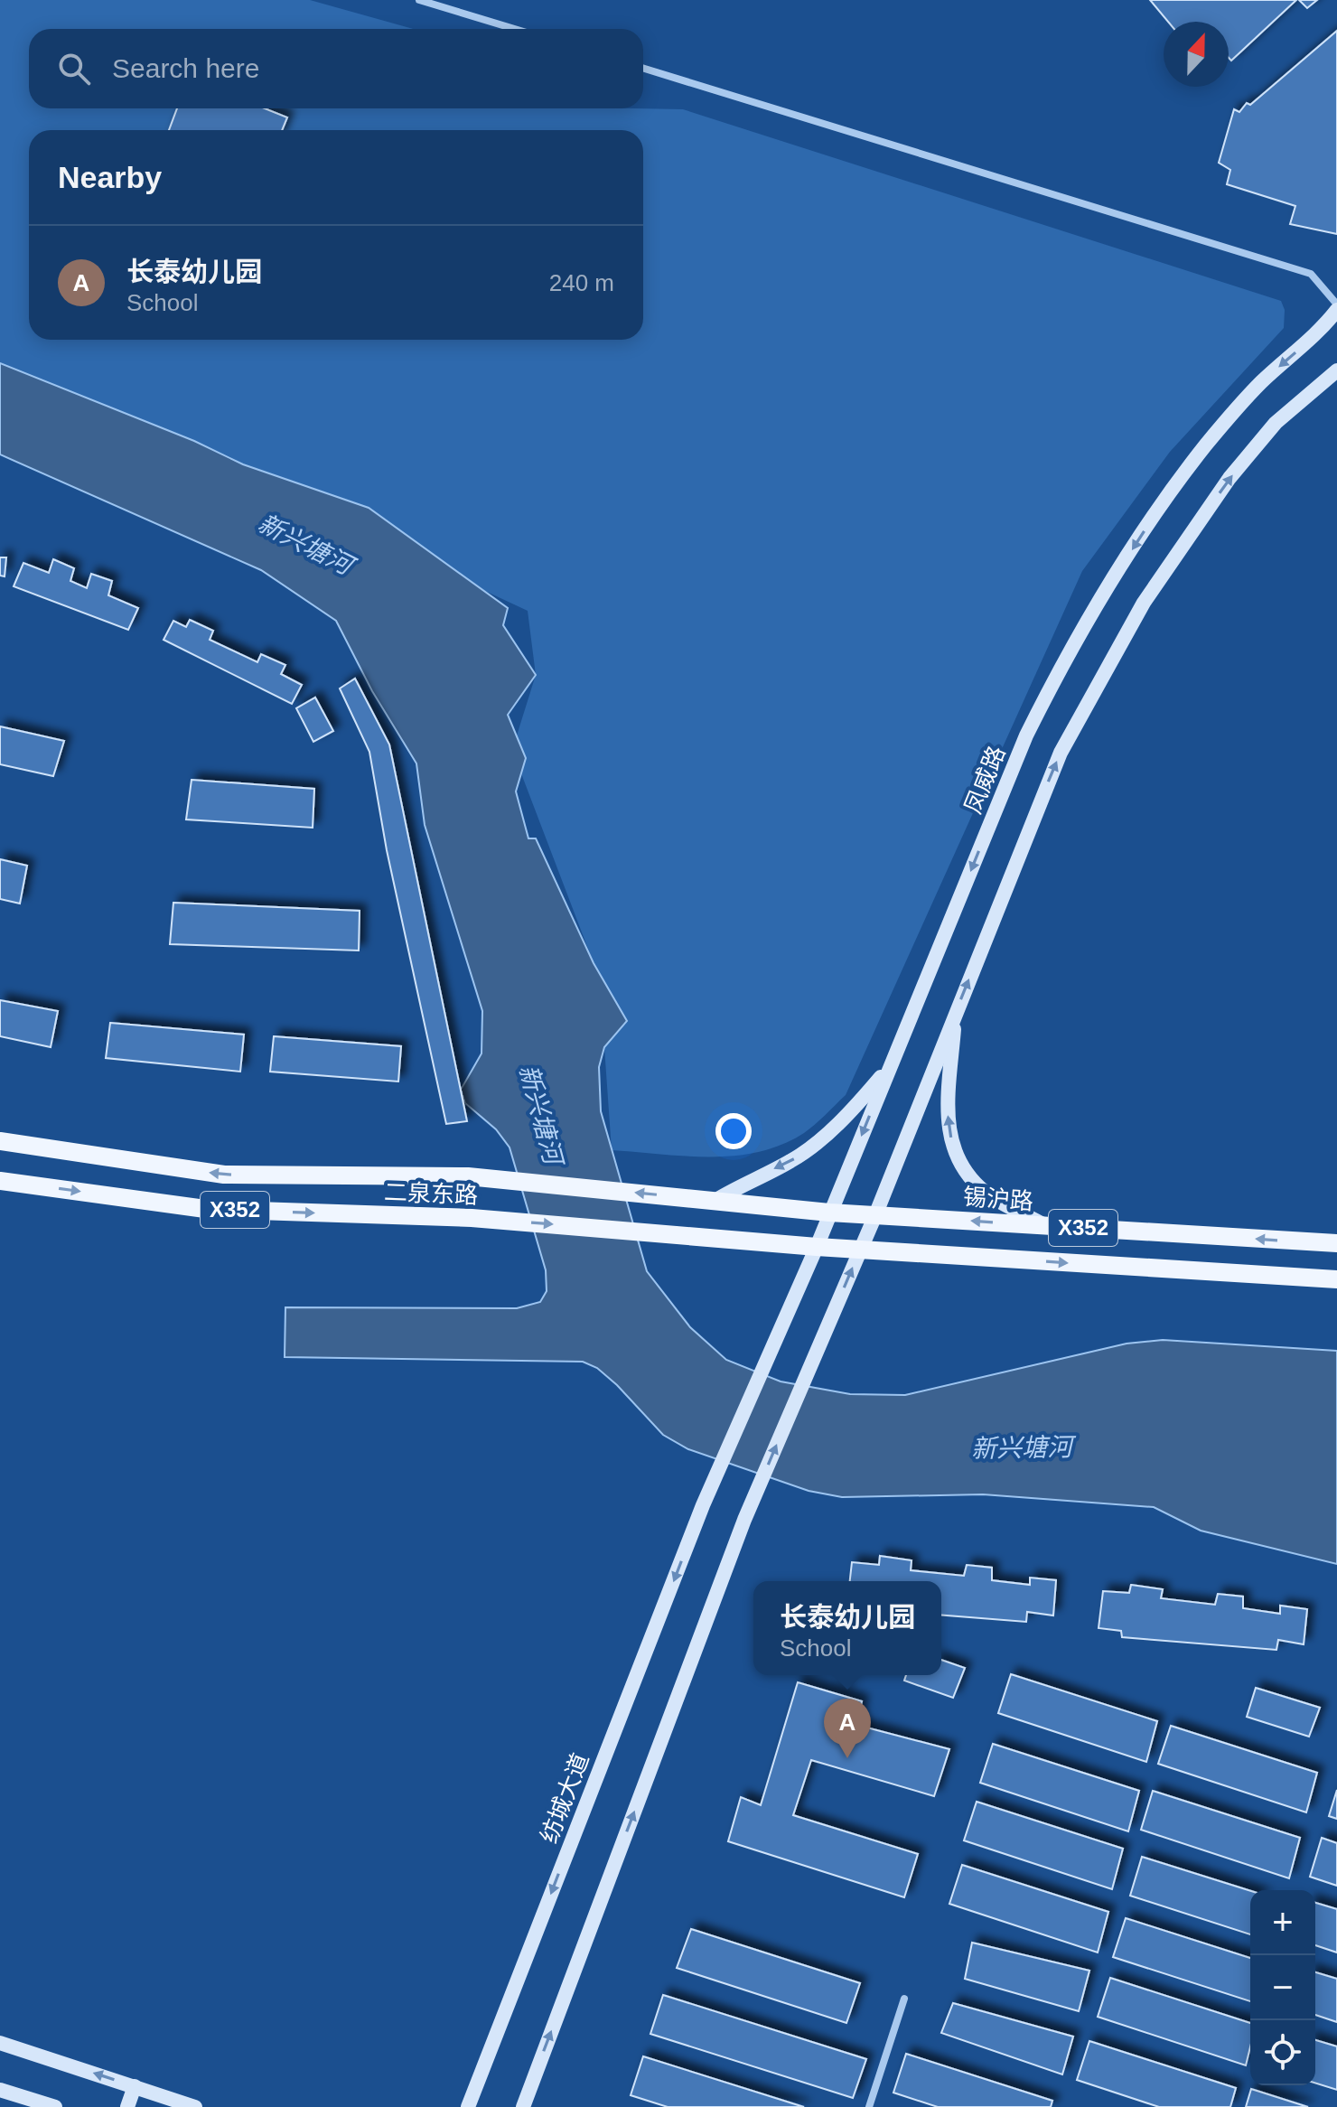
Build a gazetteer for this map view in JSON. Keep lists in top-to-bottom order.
{
  "streets": {
    "main road": [
      "凤威路",
      "二泉东路",
      "锡沪路",
      "X352",
      "纺城大道"
    ]
  },
  "crossings": [
    ["凤威路", "二泉东路"],
    ["凤威路", "锡沪路"],
    ["凤威路", "纺城大道"],
    ["二泉东路", "锡沪路"],
    ["二泉东路", "X352"]
  ],
  "water": ["新兴塘河"],
  "north": "top",
  "page": {
    "search": "Search here",
    "heading": "Nearby",
    "list": [
      {
        "mark": "A",
        "name": "长泰幼儿园",
        "note": "School",
        "value": "240 m"
      }
    ],
    "popup": ["长泰幼儿园", "School"],
    "pins": "A",
    "map_buttons": ["+", "−"]
  }
}
